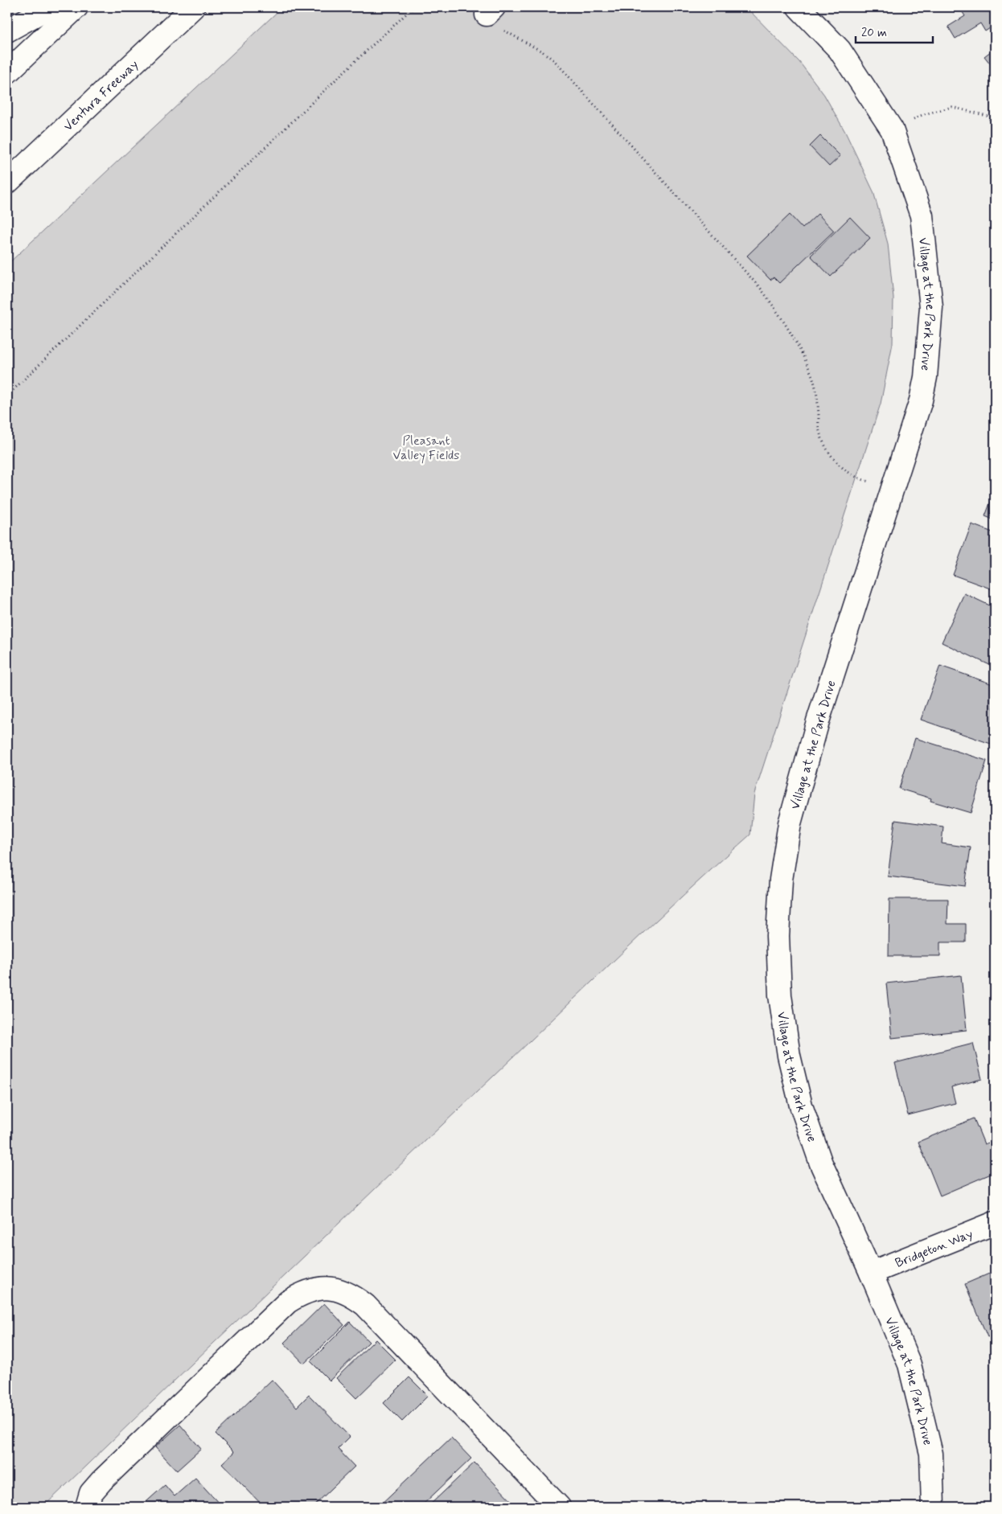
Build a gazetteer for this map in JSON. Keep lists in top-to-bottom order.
{
  "streets": {
    "main road": ["Ventura Freeway", "Village at the Park Drive", "Bridgeton Way"]
  },
  "crossings": [
    ["Village at the Park Drive", "Bridgeton Way"]
  ],
  "parks": ["Pleasant Valley Fields"],
  "scale_bar": "20 m"
}
